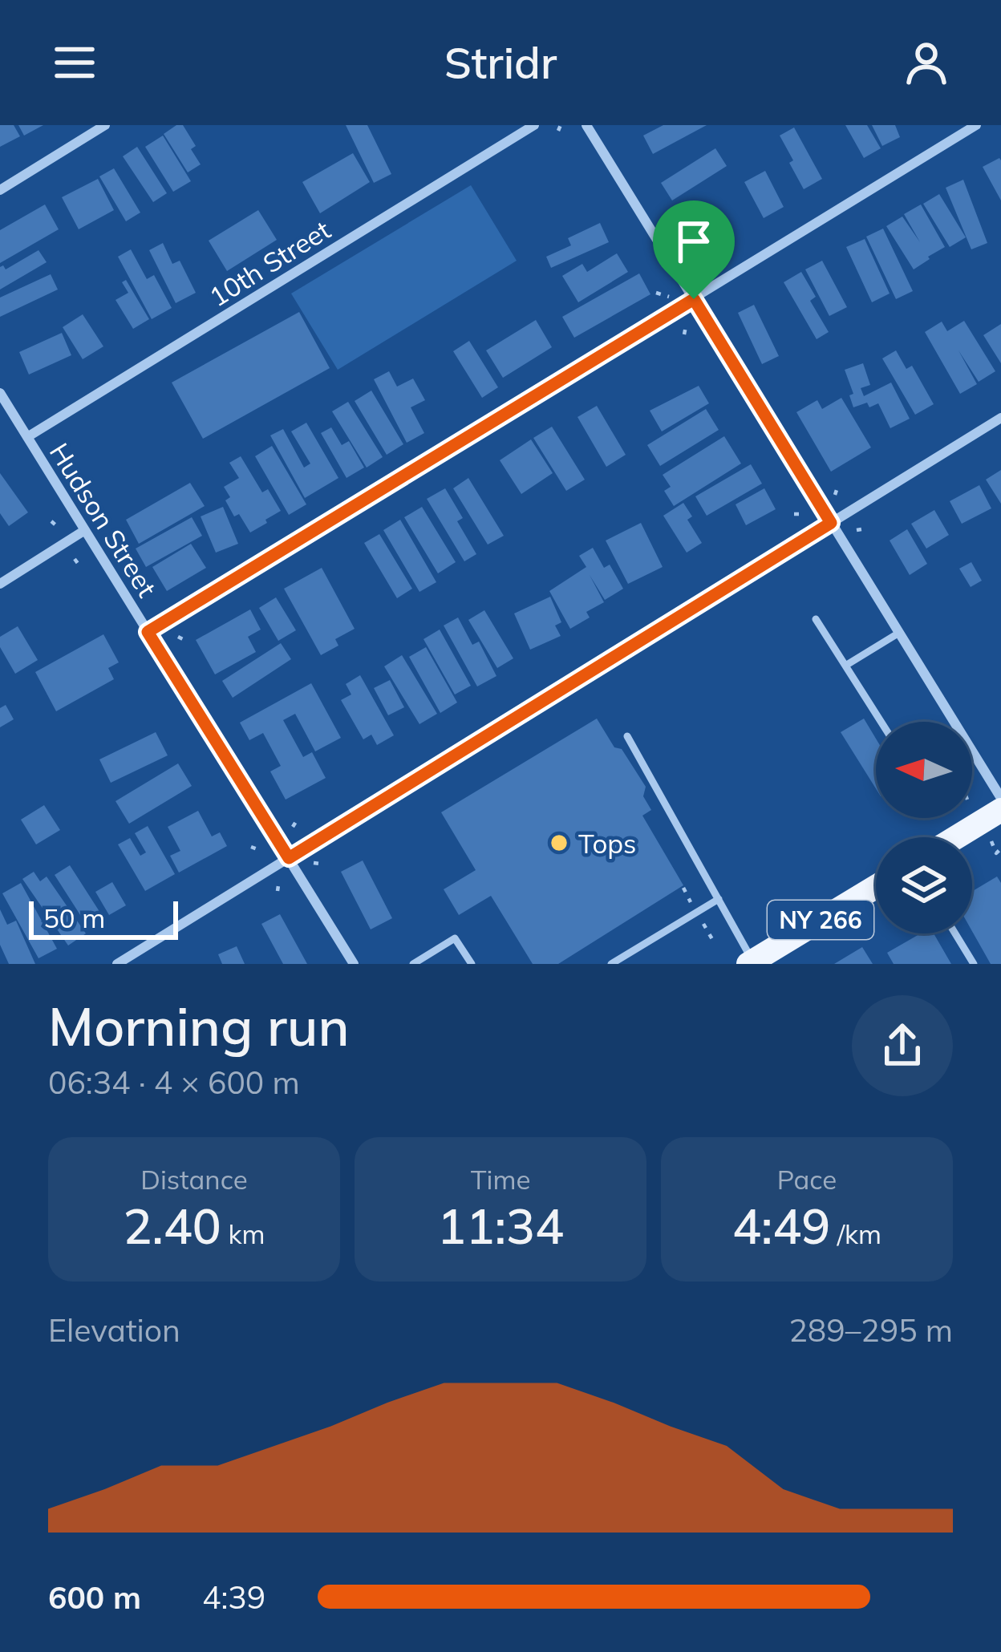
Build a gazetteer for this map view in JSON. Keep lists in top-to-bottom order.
{
  "streets": {
    "main road": ["NY 266"],
    "street": ["10th Street", "Hudson Street"]
  },
  "crossings": [
    ["10th Street", "Hudson Street"]
  ],
  "places": ["Tops"],
  "scale_bar": "50 m",
  "north": "left",
  "page": {
    "header": "Stridr",
    "scale": "50 m",
    "heading": ["Morning run", "06:34 · 4 × 600 m"],
    "stats": [
      ["Distance", "2.40 km"],
      ["Time", "11:34"],
      ["Pace", "4:49 /km"]
    ],
    "chart": ["Elevation", "289–295 m"],
    "list": [
      {
        "name": "600 m",
        "note": "4:39"
      }
    ]
  }
}
